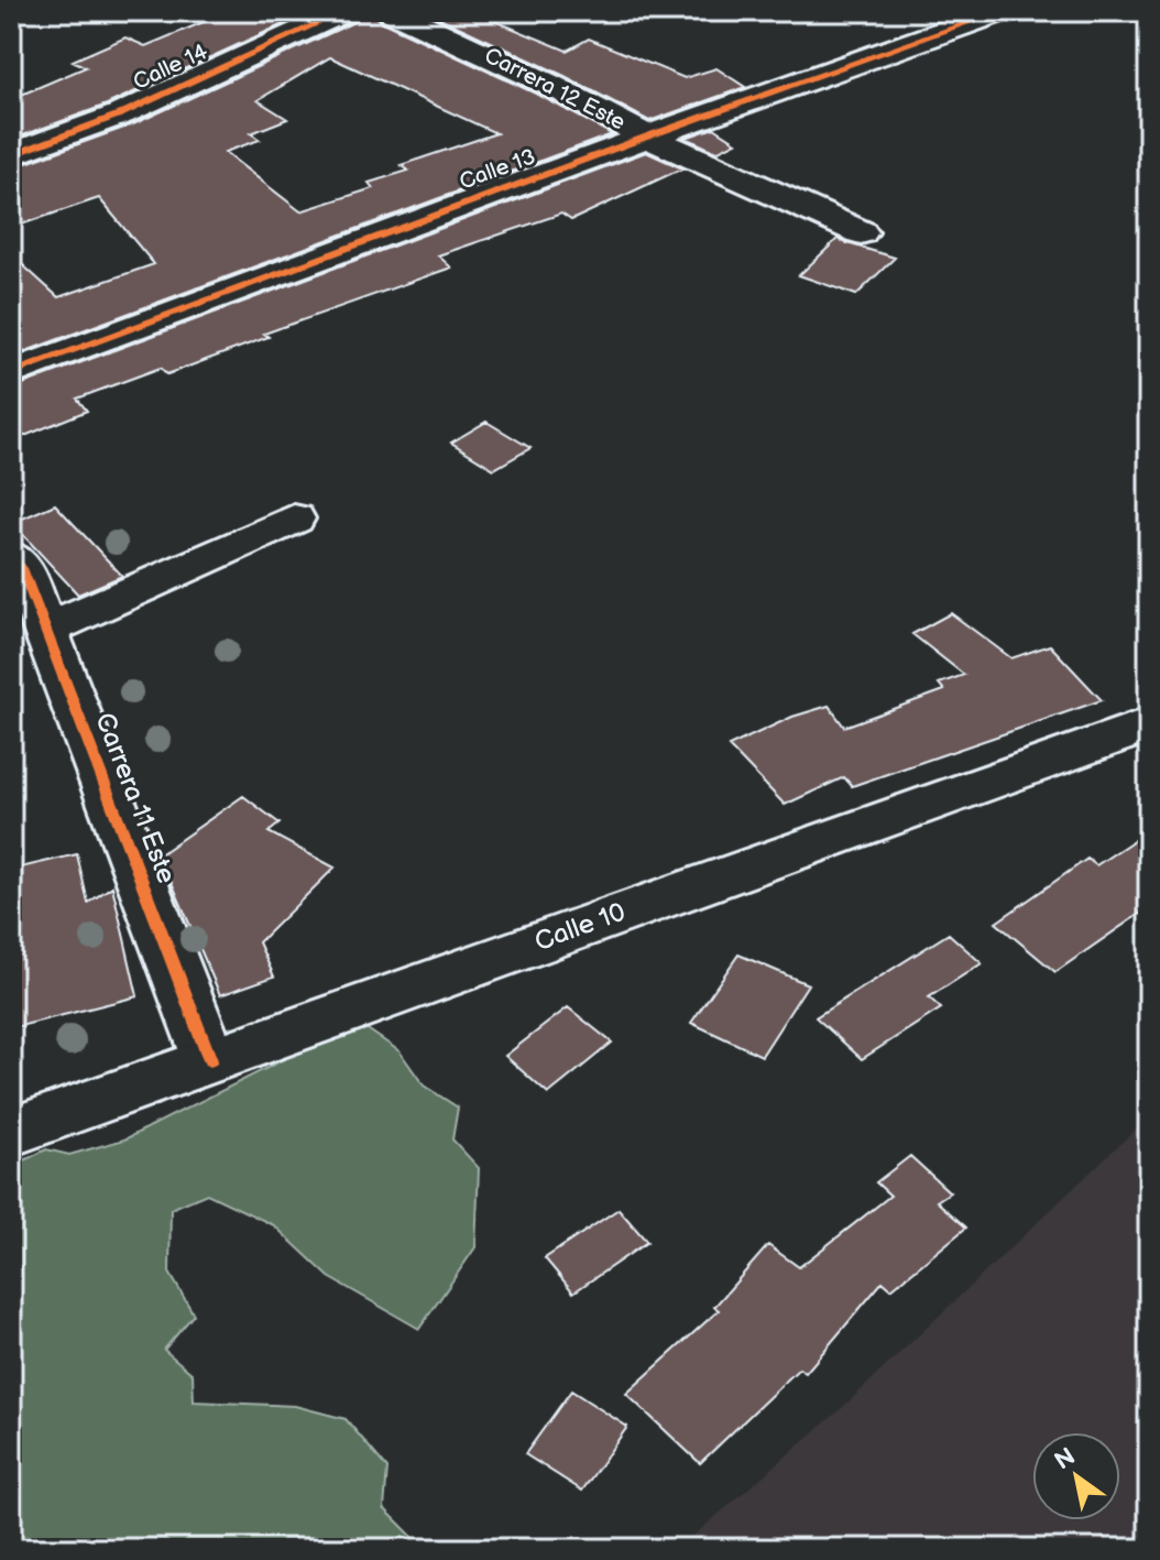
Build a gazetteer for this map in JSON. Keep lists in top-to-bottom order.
{
  "streets": {
    "street": [
      "Calle 14",
      "Carrera 12 Este",
      "Calle 13",
      "Carrera 11 Este",
      "Calle 10"
    ]
  },
  "crossings": [
    ["Carrera 12 Este", "Calle 13"],
    ["Carrera 11 Este", "Calle 10"]
  ],
  "north": "top left"
}
